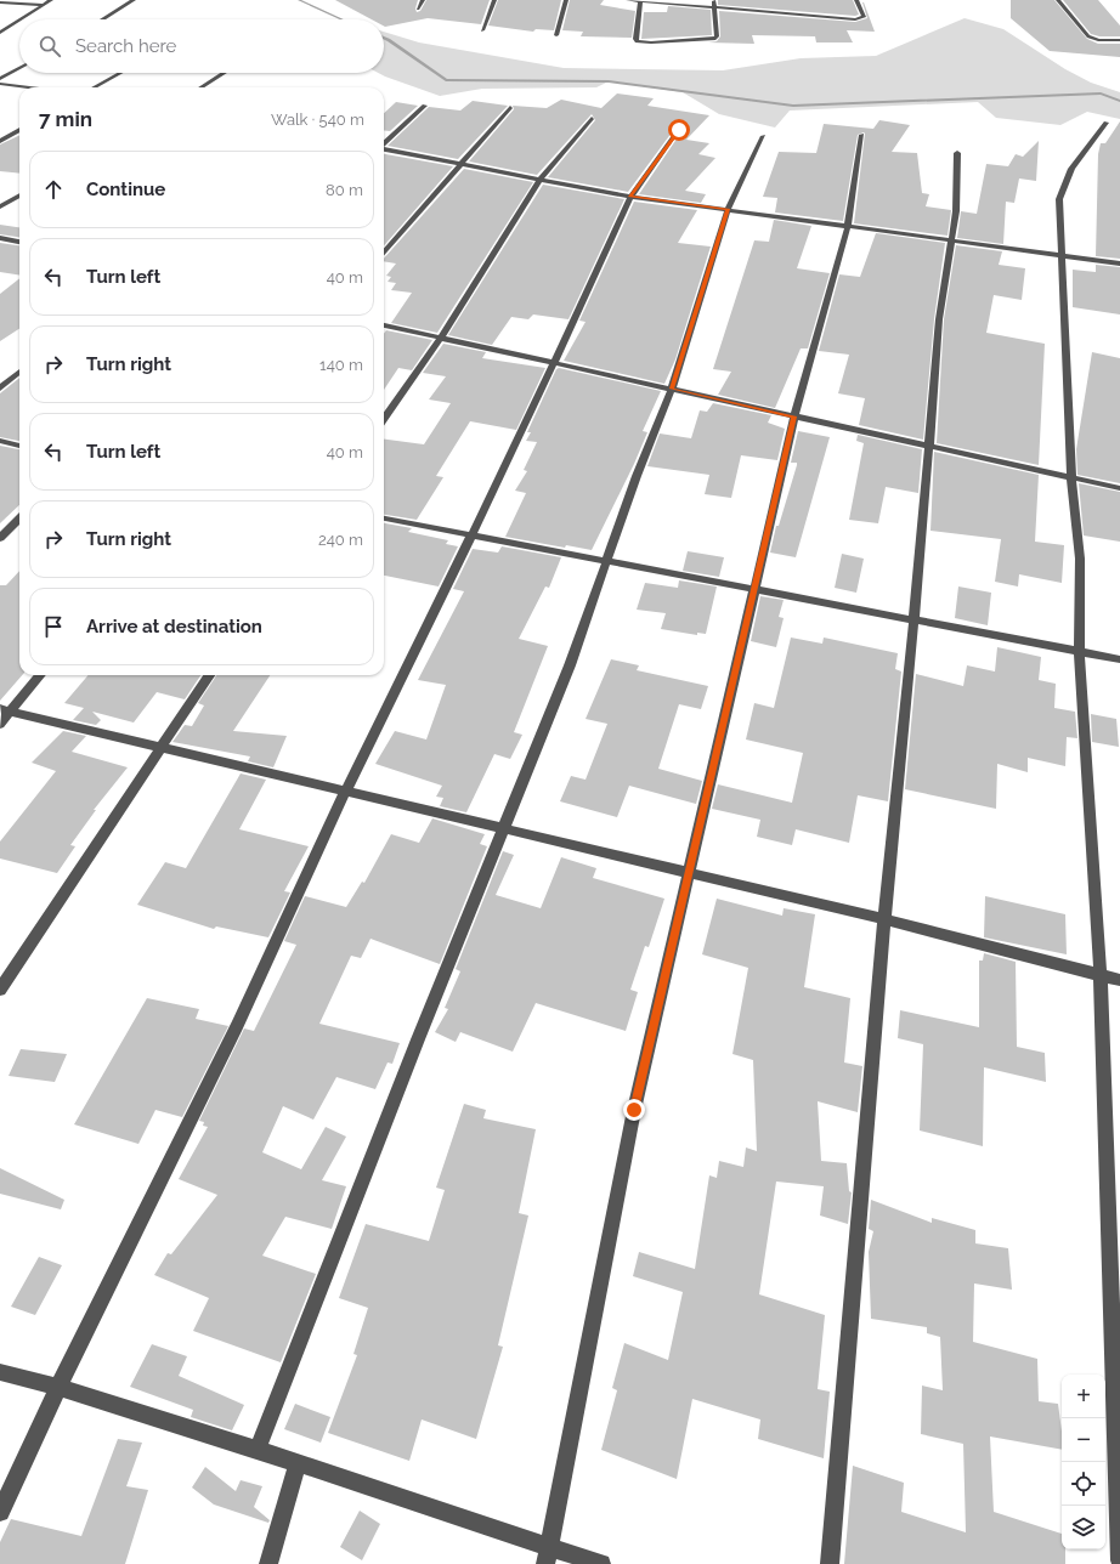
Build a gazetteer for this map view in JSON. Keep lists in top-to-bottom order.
{
  "page": {
    "search": "Search here",
    "heading": ["7 min", "Walk · 540 m"],
    "list": [
      ["Continue", "80 m"],
      ["Turn left", "40 m"],
      ["Turn right", "140 m"],
      ["Turn left", "40 m"],
      ["Turn right", "240 m"],
      "Arrive at destination"
    ],
    "map_buttons": ["+", "−"]
  }
}
